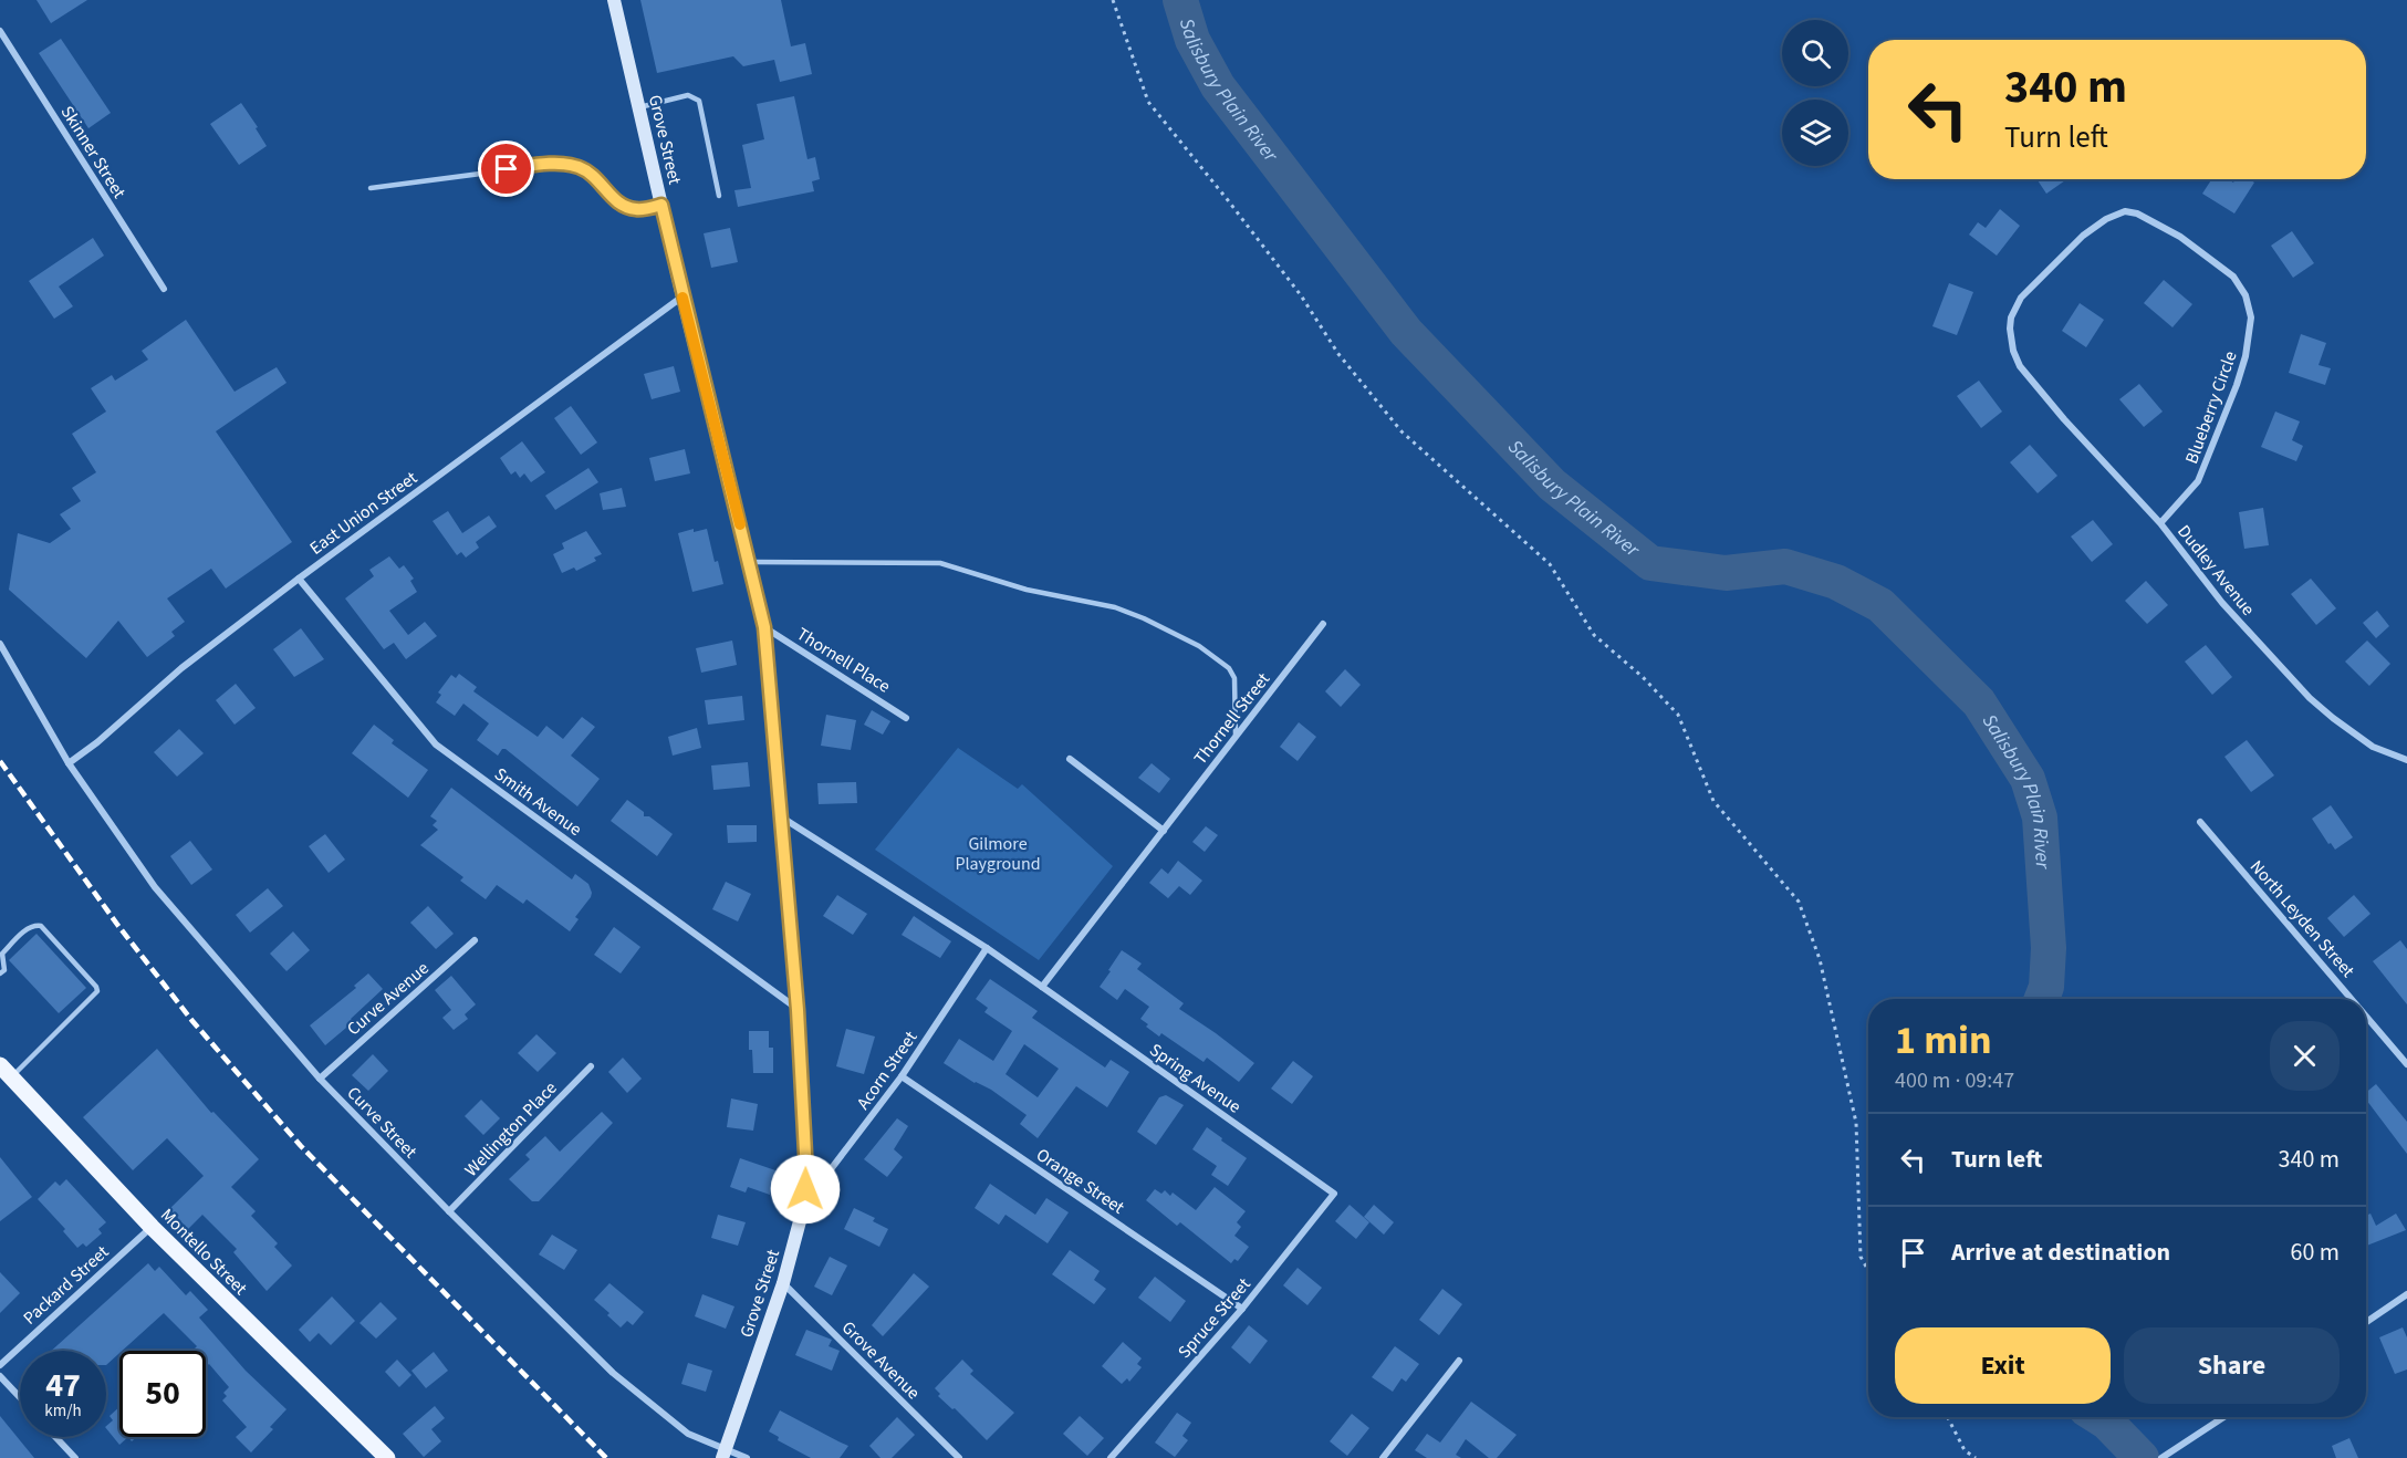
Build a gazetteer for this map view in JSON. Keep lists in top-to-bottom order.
{
  "streets": {
    "main road": ["Grove Street", "Montello Street"],
    "street": [
      "Skinner Street",
      "Blueberry Circle",
      "East Union Street",
      "Dudley Avenue",
      "Thornell Place",
      "Thornell Street",
      "Smith Avenue",
      "North Leyden Street",
      "Curve Avenue",
      "Acorn Street",
      "Spring Avenue",
      "Curve Street",
      "Wellington Place",
      "Orange Street",
      "Packard Street",
      "Spruce Street",
      "Grove Avenue"
    ]
  },
  "crossings": [
    ["Grove Street", "East Union Street"],
    ["Grove Street", "Thornell Place"],
    ["Grove Street", "Smith Avenue"],
    ["Grove Street", "Acorn Street"],
    ["Grove Street", "Spring Avenue"],
    ["Grove Street", "Curve Street"],
    ["Grove Street", "Grove Avenue"],
    ["Blueberry Circle", "Dudley Avenue"],
    ["East Union Street", "Smith Avenue"],
    ["East Union Street", "Curve Street"],
    ["Curve Avenue", "Curve Street"],
    ["Acorn Street", "Spring Avenue"],
    ["Acorn Street", "Orange Street"],
    ["Spring Avenue", "Spruce Street"],
    ["Curve Street", "Wellington Place"],
    ["Orange Street", "Spruce Street"],
    ["Montello Street", "Packard Street"]
  ],
  "water": ["Salisbury Plain River"],
  "parks": ["Gilmore Playground"],
  "page": {
    "turn": ["340 m", "Turn left"],
    "heading": ["1 min", "400 m · 09:47"],
    "list": [
      {
        "name": "Turn left",
        "value": "340 m"
      },
      {
        "name": "Arrive at destination",
        "value": "60 m"
      }
    ],
    "buttons": ["Exit", "Share"],
    "speed": "47 km/h",
    "limit": "50"
  }
}
